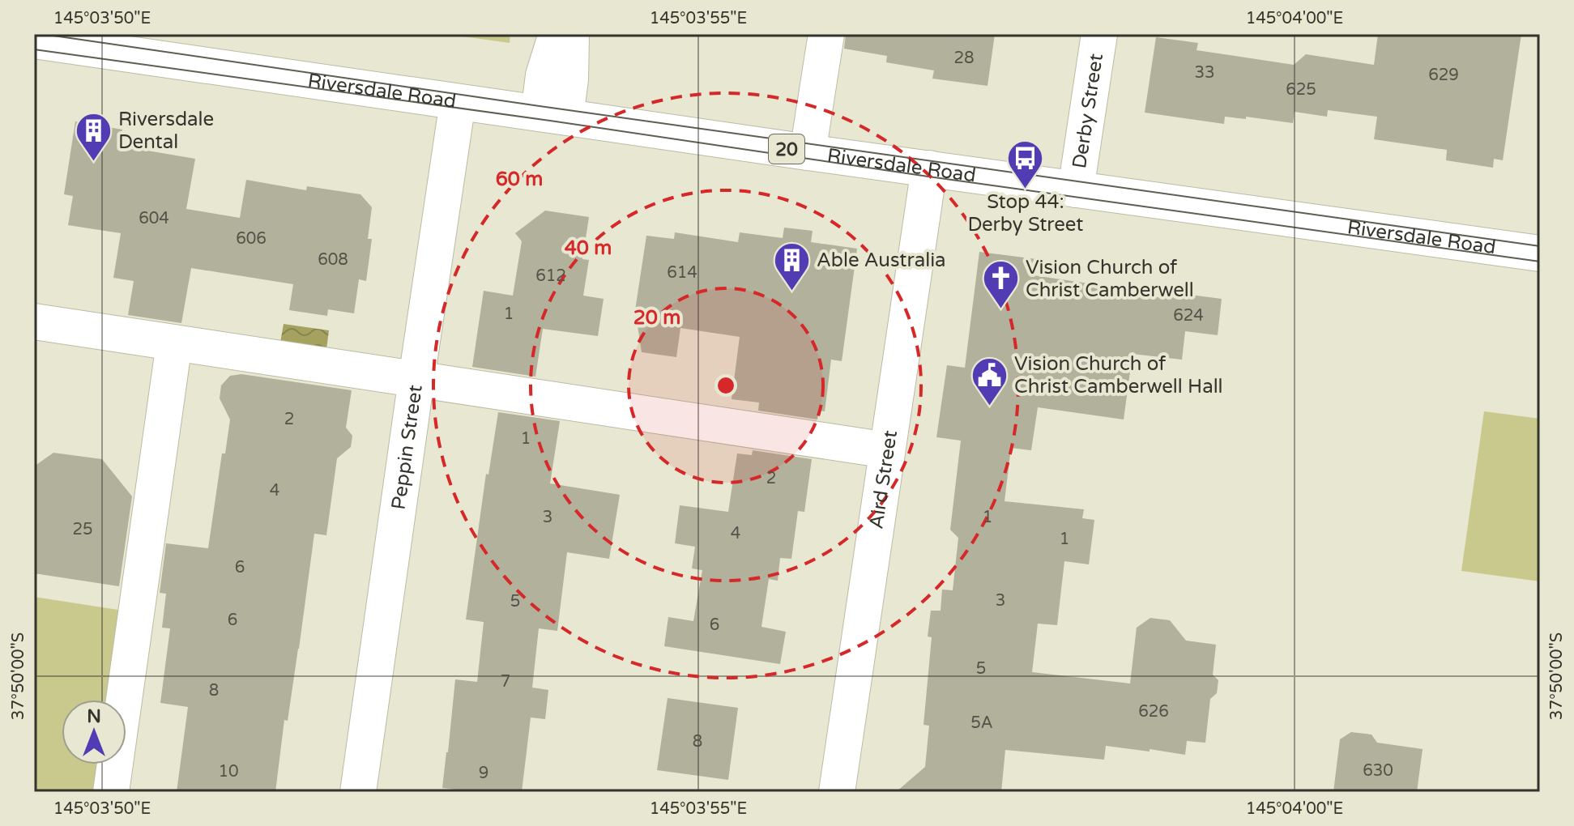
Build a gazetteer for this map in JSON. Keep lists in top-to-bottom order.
{
  "streets": {
    "street": [
      "Riversdale Road",
      "Derby Street",
      "20",
      "Peppin Street",
      "Aird Street"
    ]
  },
  "crossings": [
    ["Riversdale Road", "Derby Street"],
    ["Riversdale Road", "Peppin Street"],
    ["Riversdale Road", "Aird Street"]
  ],
  "places": {
    "building": ["Riversdale Dental", "Able Australia"],
    "bus stop": ["Stop 44: Derby Street"],
    "church": ["Vision Church of Christ Camberwell"],
    "public building": ["Vision Church of Christ Camberwell Hall"]
  },
  "house_numbers": [
    "28",
    "33",
    "629",
    "625",
    "604",
    "606",
    "608",
    "614",
    "612",
    "1",
    "624",
    "2",
    "1",
    "2",
    "4",
    "3",
    "1",
    "25",
    "4",
    "1",
    "6",
    "3",
    "5",
    "6",
    "6",
    "5",
    "7",
    "8",
    "626",
    "5A",
    "8",
    "630",
    "10",
    "9"
  ],
  "north": "top",
  "coordinates": [
    "145°03'50\"E",
    "145°03'55\"E",
    "145°04'00\"E",
    "37°50'00\"S"
  ],
  "rings": ["60 m", "40 m", "20 m"]
}
